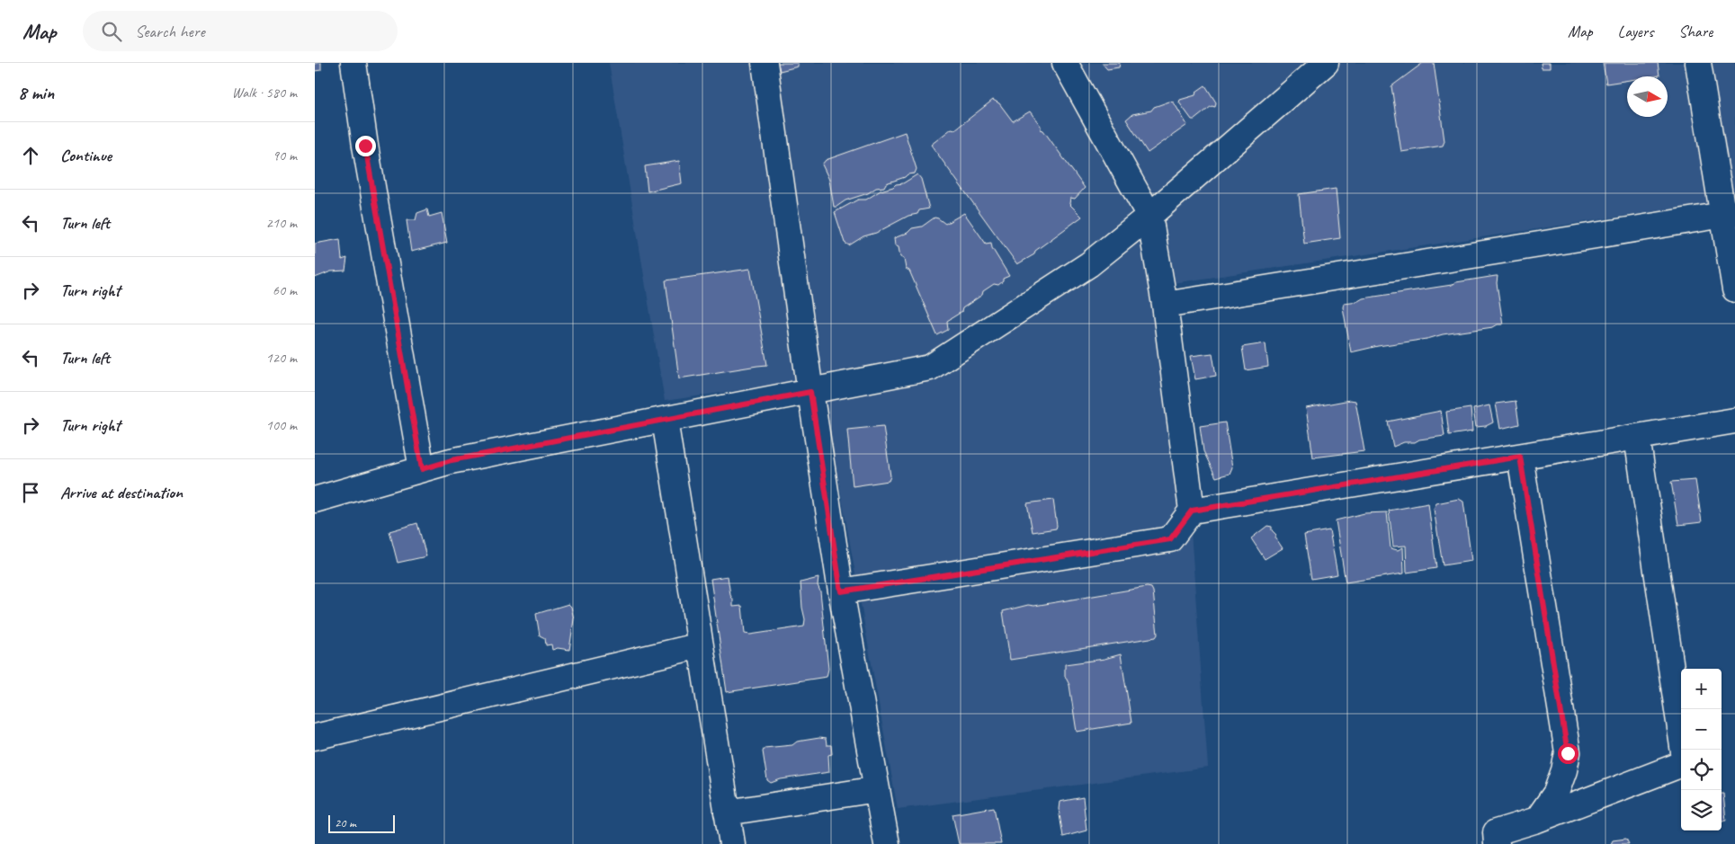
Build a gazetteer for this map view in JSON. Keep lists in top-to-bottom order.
{
  "scale_bar": "20 m",
  "north": "right",
  "page": {
    "header": "Map",
    "search": "Search here",
    "nav": ["Map", "Layers", "Share"],
    "heading": ["8 min", "Walk · 580 m"],
    "list": [
      ["Continue", "90 m"],
      ["Turn left", "210 m"],
      ["Turn right", "60 m"],
      ["Turn left", "120 m"],
      ["Turn right", "100 m"],
      "Arrive at destination"
    ],
    "map_buttons": ["+", "−"],
    "scale": "20 m"
  }
}
